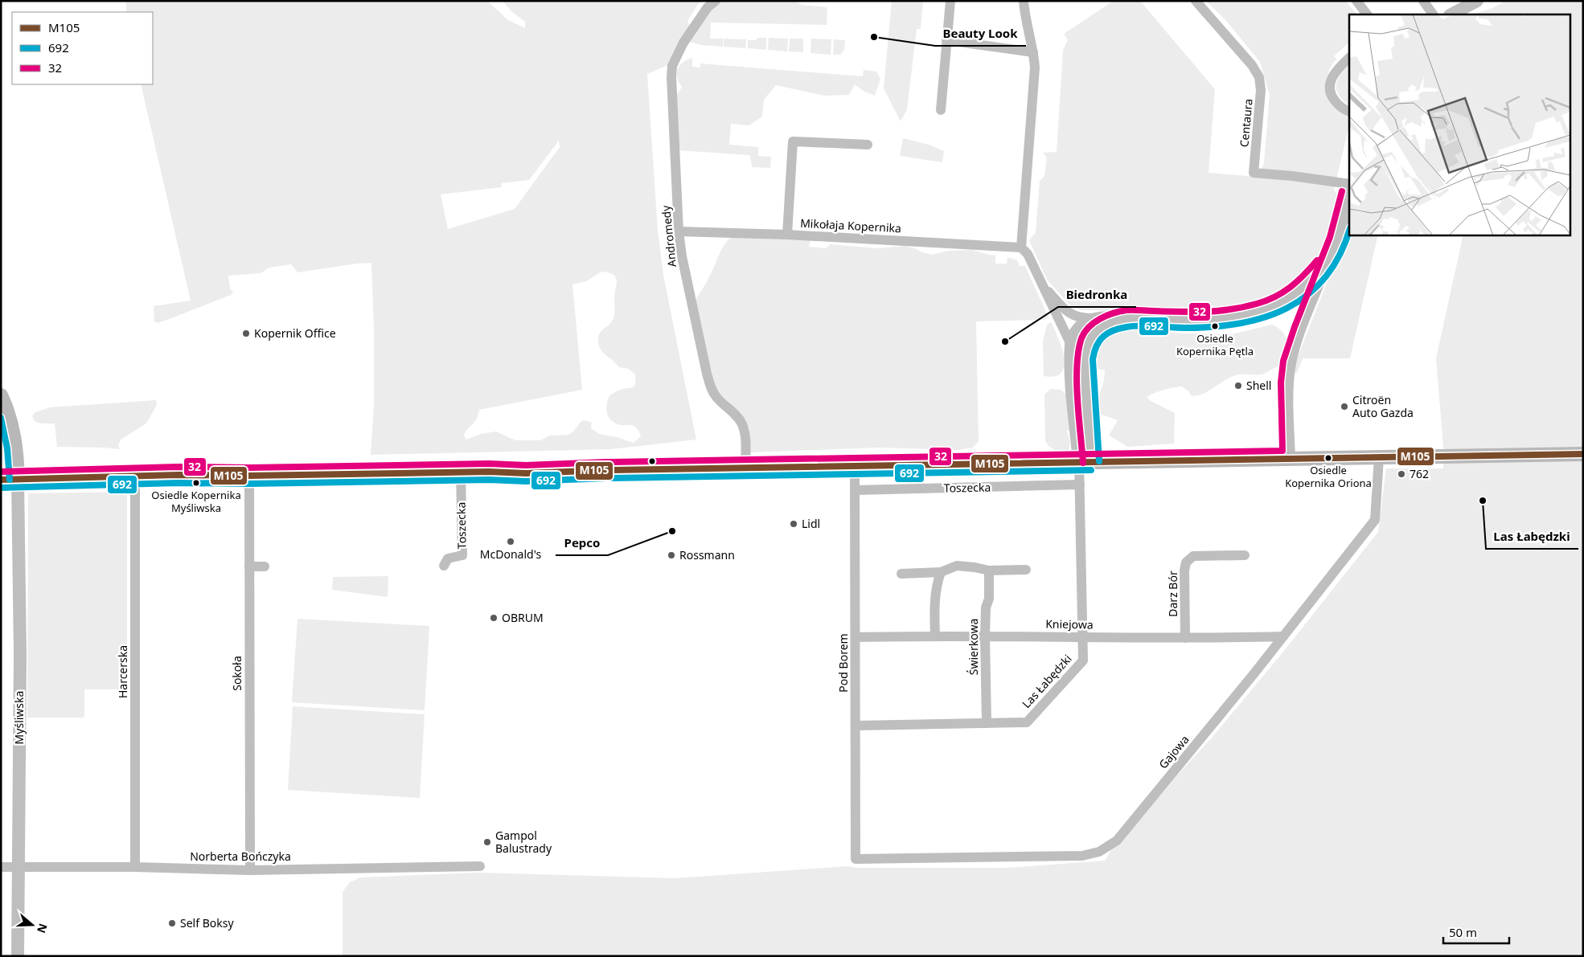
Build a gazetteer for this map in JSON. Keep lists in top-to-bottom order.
{
  "streets": {
    "street": [
      "Centaura",
      "Mikołaja Kopernika",
      "Andromedy",
      "Toszecka",
      "Darz Bór",
      "Kniejowa",
      "Świerkowa",
      "Pod Borem",
      "Harcerska",
      "Sokoła",
      "Las Łabędzki",
      "Myśliwska",
      "Gajowa",
      "Norberta Bończyka"
    ]
  },
  "crossings": [
    ["Mikołaja Kopernika", "Andromedy"],
    ["Toszecka", "Pod Borem"],
    ["Toszecka", "Las Łabędzki"],
    ["Darz Bór", "Kniejowa"],
    ["Kniejowa", "Świerkowa"],
    ["Kniejowa", "Pod Borem"],
    ["Kniejowa", "Las Łabędzki"],
    ["Kniejowa", "Gajowa"],
    ["Świerkowa", "Las Łabędzki"],
    ["Pod Borem", "Las Łabędzki"],
    ["Pod Borem", "Gajowa"],
    ["Harcerska", "Norberta Bończyka"],
    ["Sokoła", "Norberta Bończyka"],
    ["Myśliwska", "Norberta Bończyka"]
  ],
  "places": [
    "Beauty Look",
    "Osiedle Kopernika Pętla",
    "Kopernik Office",
    "Biedronka",
    "Shell",
    "Citroën Auto Gazda",
    "Osiedle Kopernika Oriona",
    "762",
    "Osiedle Kopernika Myśliwska",
    "Las Łabędzki",
    "Lidl",
    "Pepco",
    "McDonald's",
    "Rossmann",
    "OBRUM",
    "Gampol Balustrady",
    "Self Boksy"
  ],
  "lines": ["transit line 32", "transit line 692", "transit line M105"],
  "legend": ["M105", "692", "32"],
  "scale_bar": "50 m",
  "north": "right"
}
